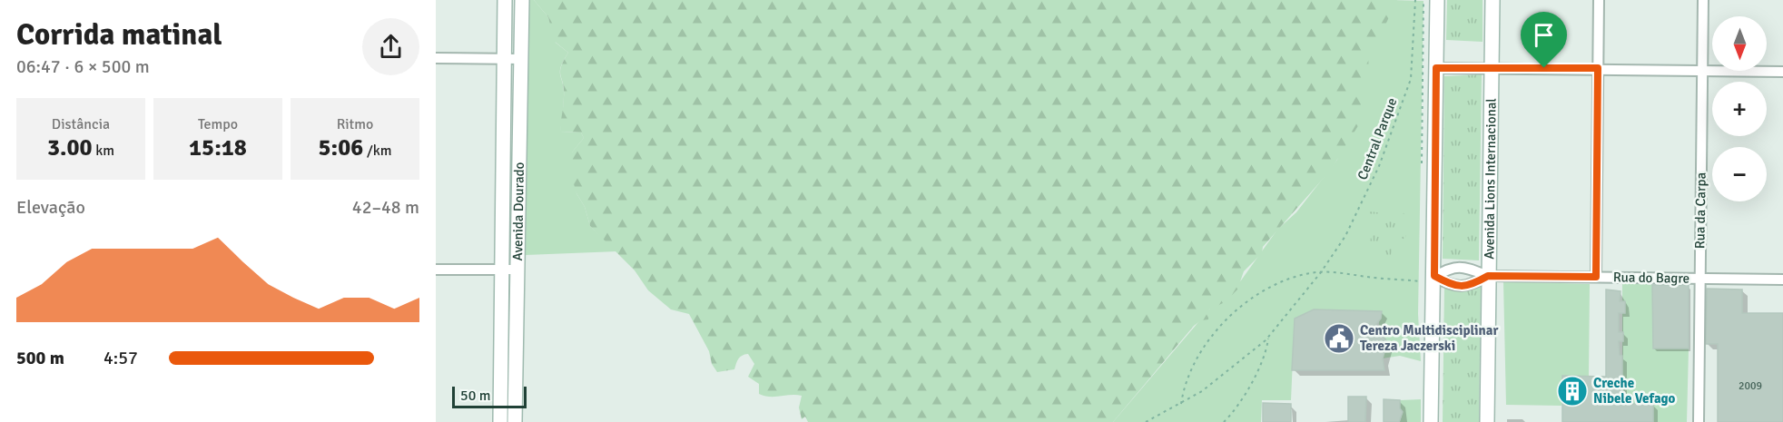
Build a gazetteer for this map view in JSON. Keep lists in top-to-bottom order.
{
  "streets": {
    "street": [
      "Avenida Lions Internacional",
      "Rua da Carpa",
      "Avenida Dourado",
      "Rua do Bagre"
    ],
    "path": ["Central Parque"]
  },
  "crossings": [
    ["Avenida Lions Internacional", "Rua do Bagre"],
    ["Rua da Carpa", "Rua do Bagre"]
  ],
  "places": {
    "public building": ["Centro Multidisciplinar Tereza Jaczerski"],
    "building": ["Creche Nibele Vefago"]
  },
  "house_numbers": ["2009"],
  "scale_bar": "50 m",
  "north": "bottom",
  "page": {
    "heading": ["Corrida matinal", "06:47 · 6 × 500 m"],
    "map_buttons": ["+", "−"],
    "stats": [
      ["Distância", "3.00 km"],
      ["Tempo", "15:18"],
      ["Ritmo", "5:06 /km"]
    ],
    "chart": ["Elevação", "42–48 m"],
    "list": [
      {
        "name": "500 m",
        "note": "4:57"
      }
    ],
    "scale": "50 m"
  }
}
